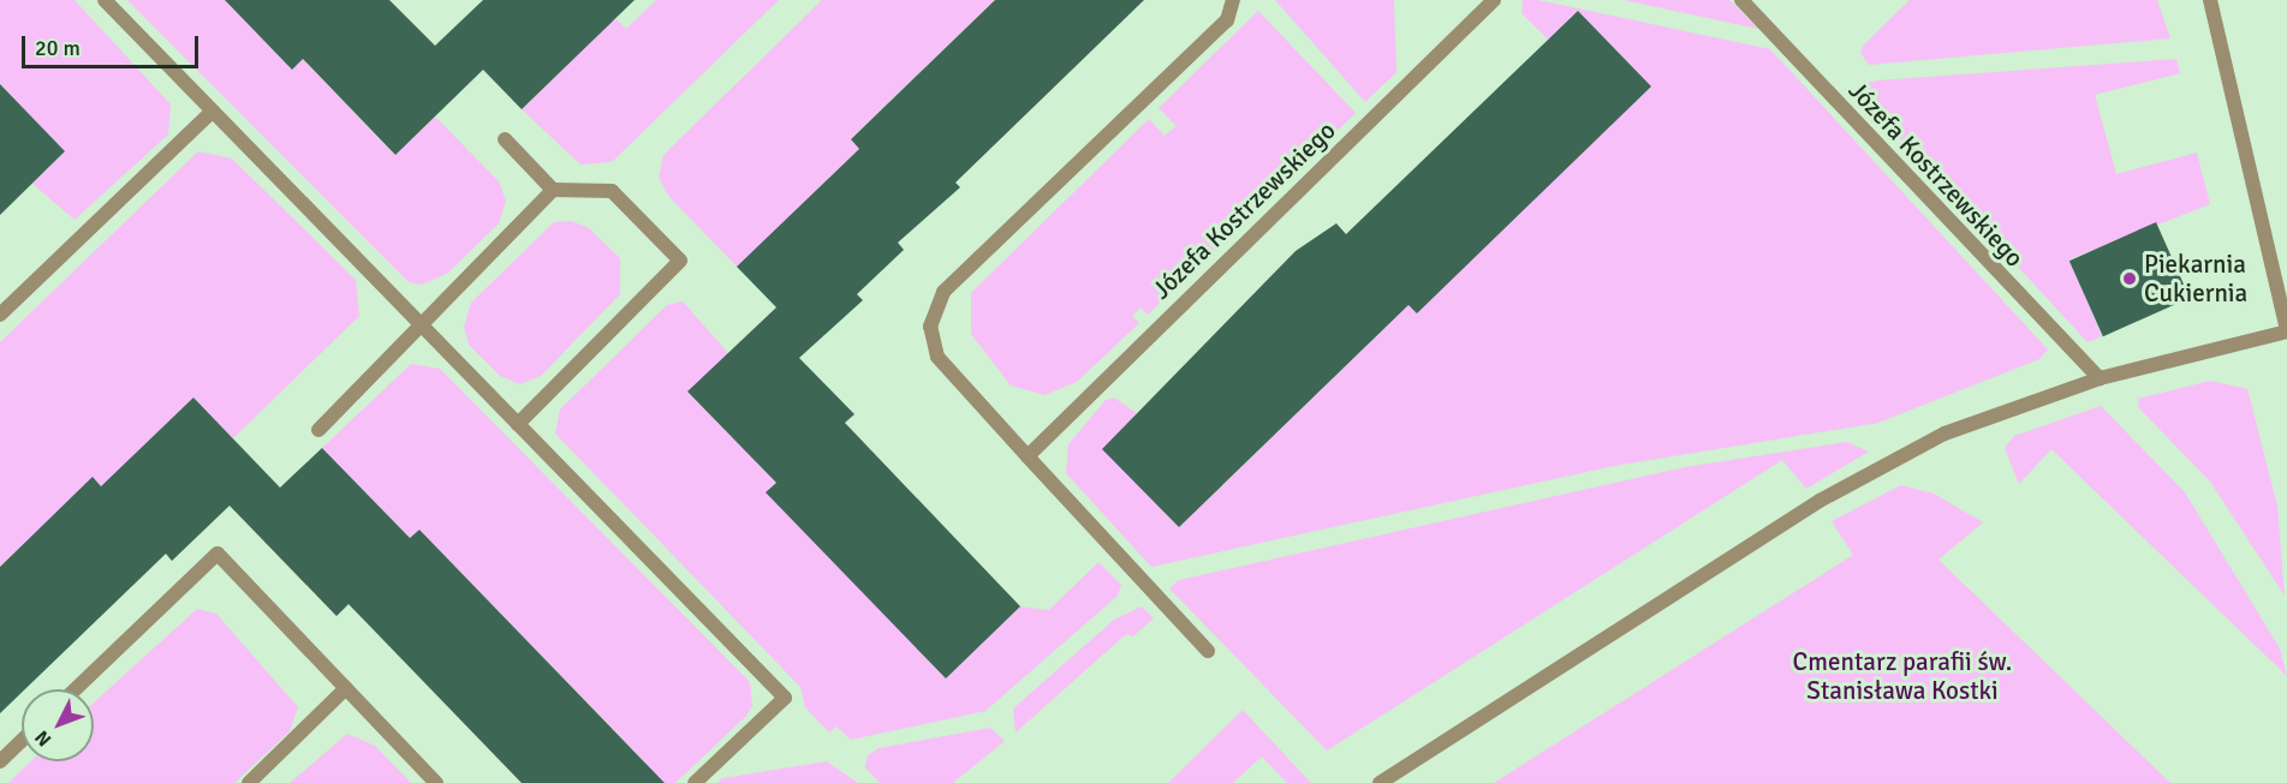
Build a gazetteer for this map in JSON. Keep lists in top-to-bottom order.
{
  "streets": {
    "street": ["Józefa Kostrzewskiego"]
  },
  "parks": ["Cmentarz parafii św. Stanisława Kostki"],
  "places": ["Piekarnia Cukiernia"],
  "scale_bar": "20 m",
  "north": "bottom left"
}
